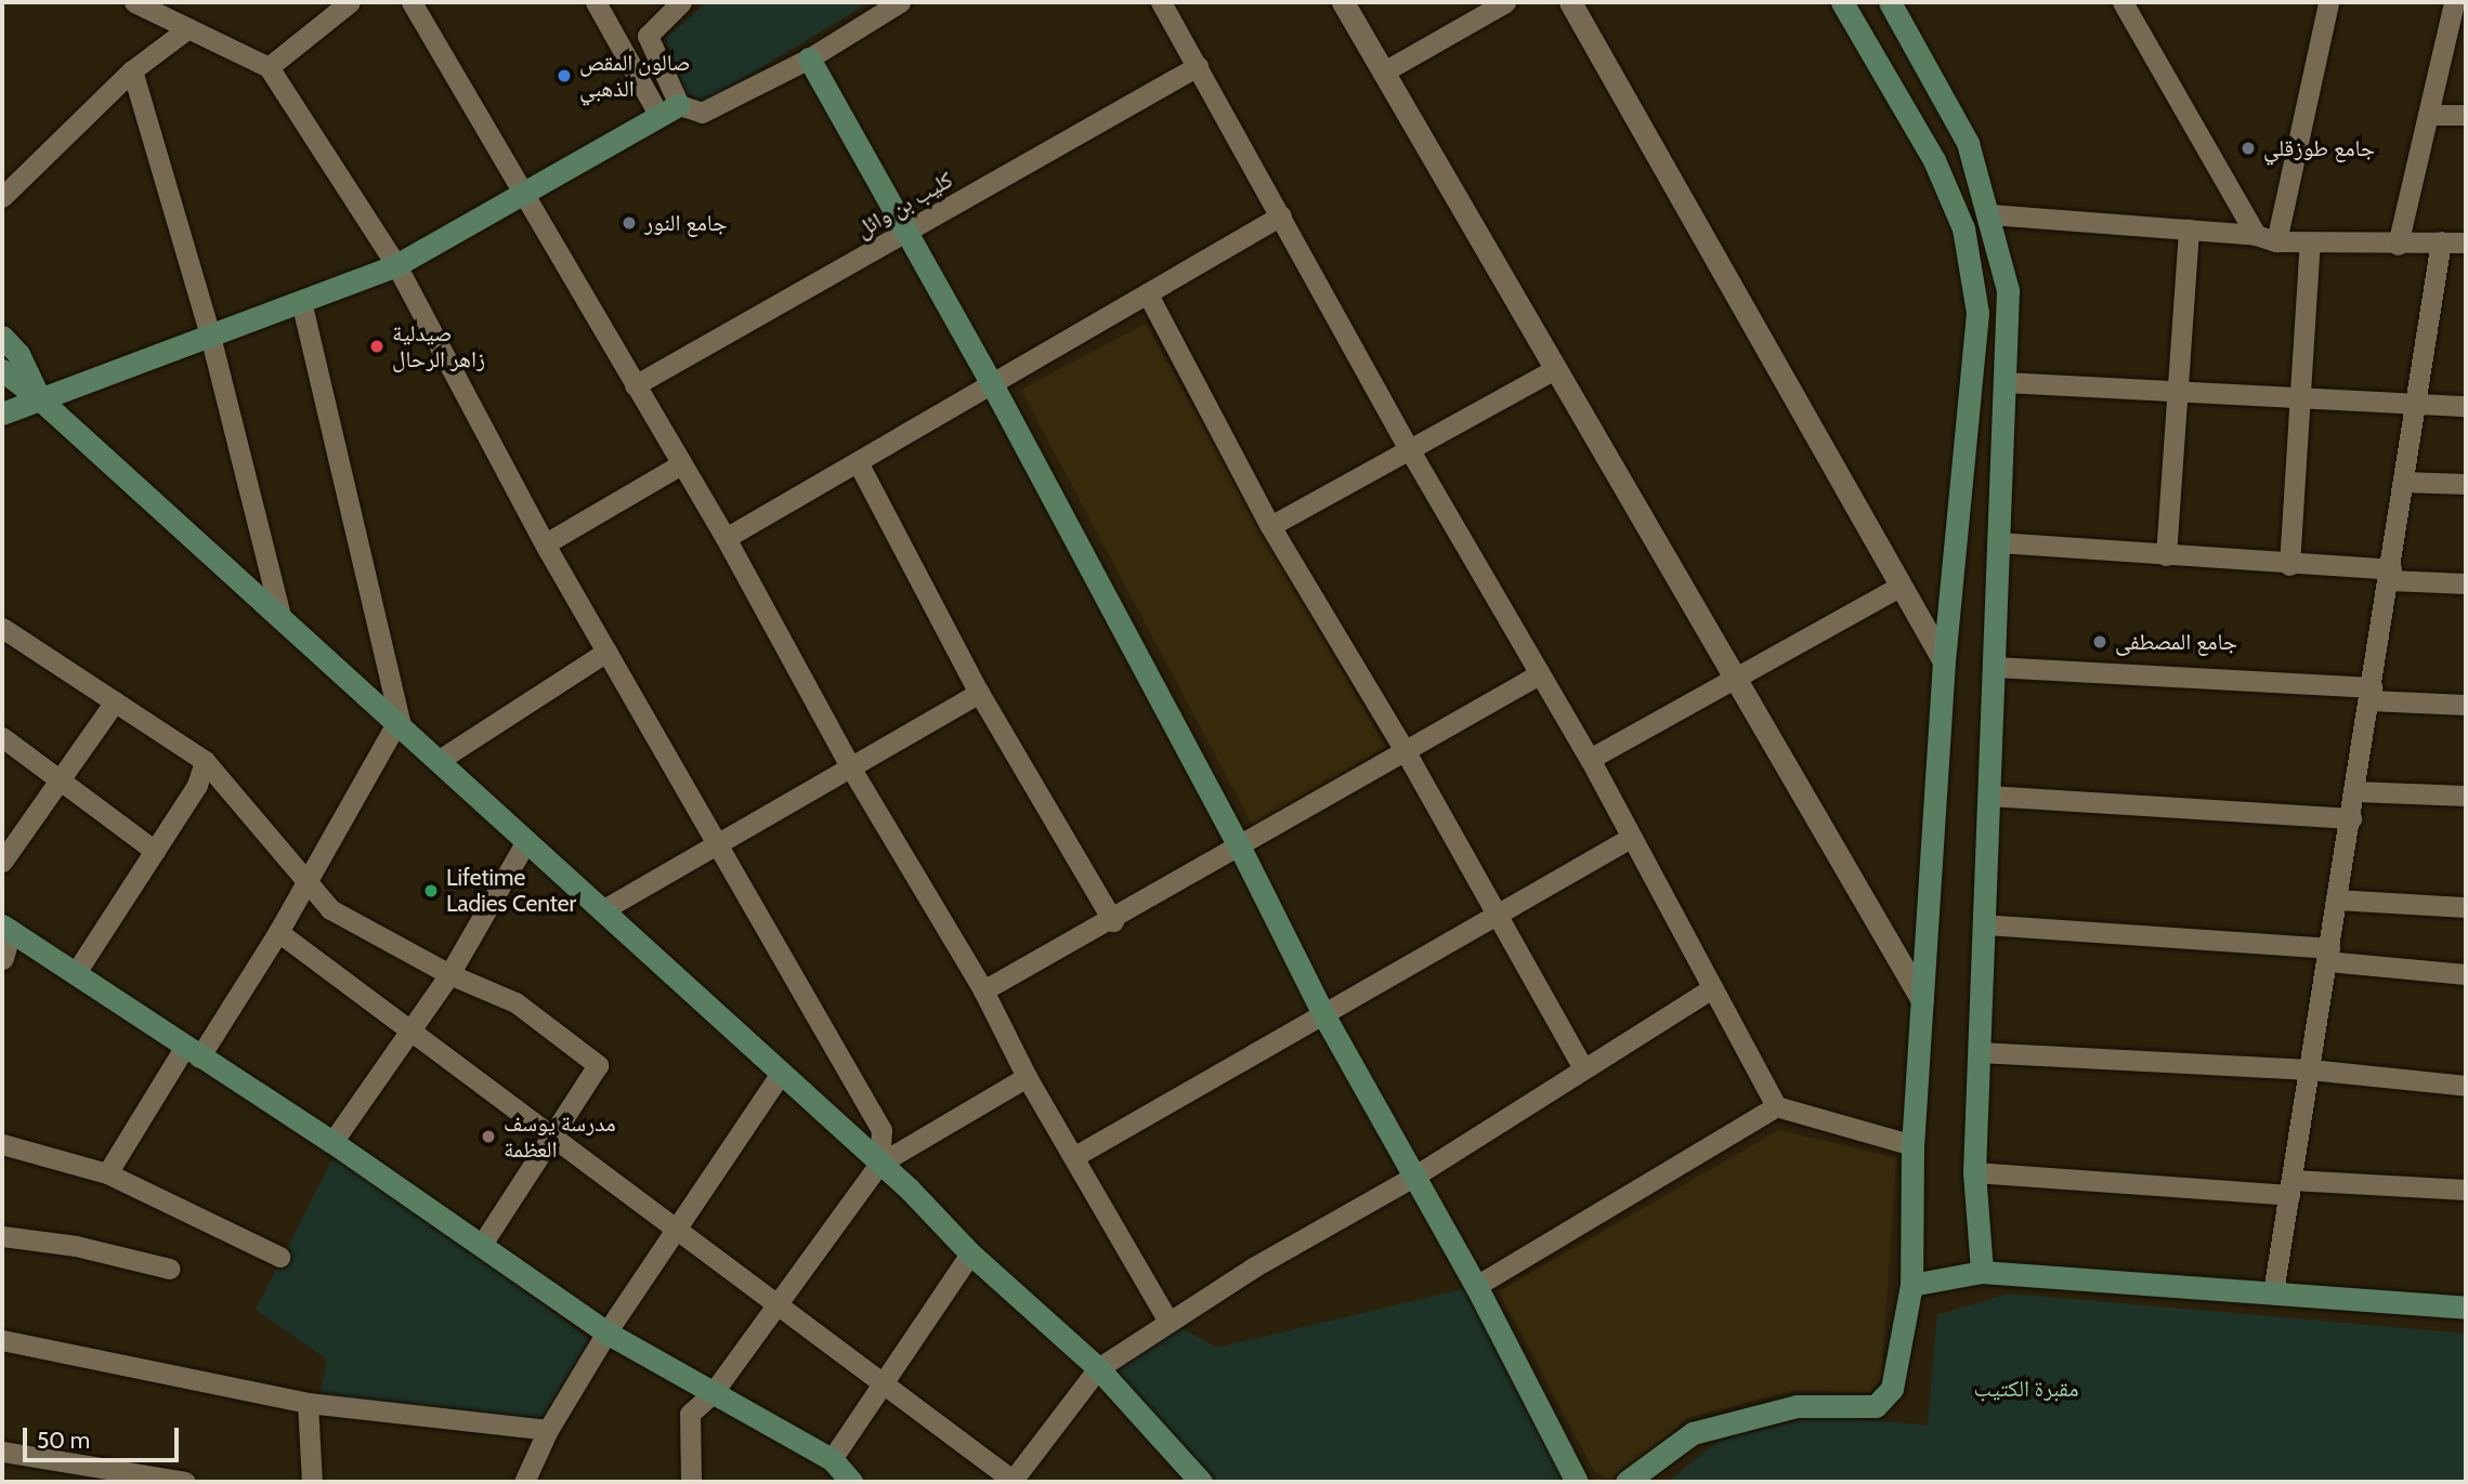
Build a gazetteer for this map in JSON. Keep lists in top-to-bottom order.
{
  "streets": {
    "street": ["كليب بن وائل"]
  },
  "parks": ["مقبرة الكتيب"],
  "places": [
    "صالون المقص الذهبي",
    "جامع طوزقلي",
    "جامع النور",
    "صيدلية زاهر الرحال",
    "جامع المصطفى",
    "Lifetime Ladies Center",
    "مدرسة يوسف العظمة"
  ],
  "scale_bar": "50 m"
}
